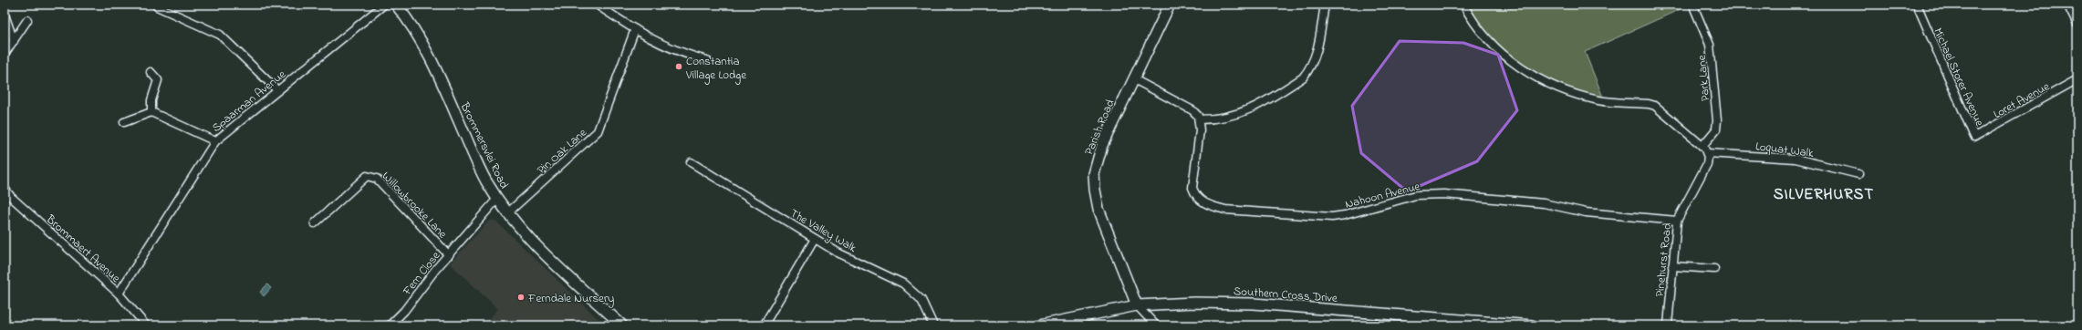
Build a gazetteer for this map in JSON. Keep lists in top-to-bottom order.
{
  "streets": {
    "street": [
      "Michael Storer Avenue",
      "Park Lane",
      "Loret Avenue",
      "Spaarman Avenue",
      "Parish Road",
      "Brommersvlei Road",
      "Loquat Walk",
      "Pin Oak Lane",
      "Nahoon Avenue",
      "Willowbrooke Lane",
      "The Valley Walk",
      "Brommaert Avenue",
      "Pinehurst Road",
      "Fern Close",
      "Southern Cross Drive"
    ]
  },
  "crossings": [
    ["Michael Storer Avenue", "Loret Avenue"],
    ["Spaarman Avenue", "Brommaert Avenue"],
    ["Parish Road", "Southern Cross Drive"],
    ["Brommersvlei Road", "Pin Oak Lane"],
    ["Brommersvlei Road", "Fern Close"],
    ["Loquat Walk", "Pinehurst Road"],
    ["Nahoon Avenue", "Pinehurst Road"],
    ["Willowbrooke Lane", "Fern Close"]
  ],
  "districts": ["SILVERHURST"],
  "places": ["Constantia Village Lodge", "Ferndale Nursery"]
}
